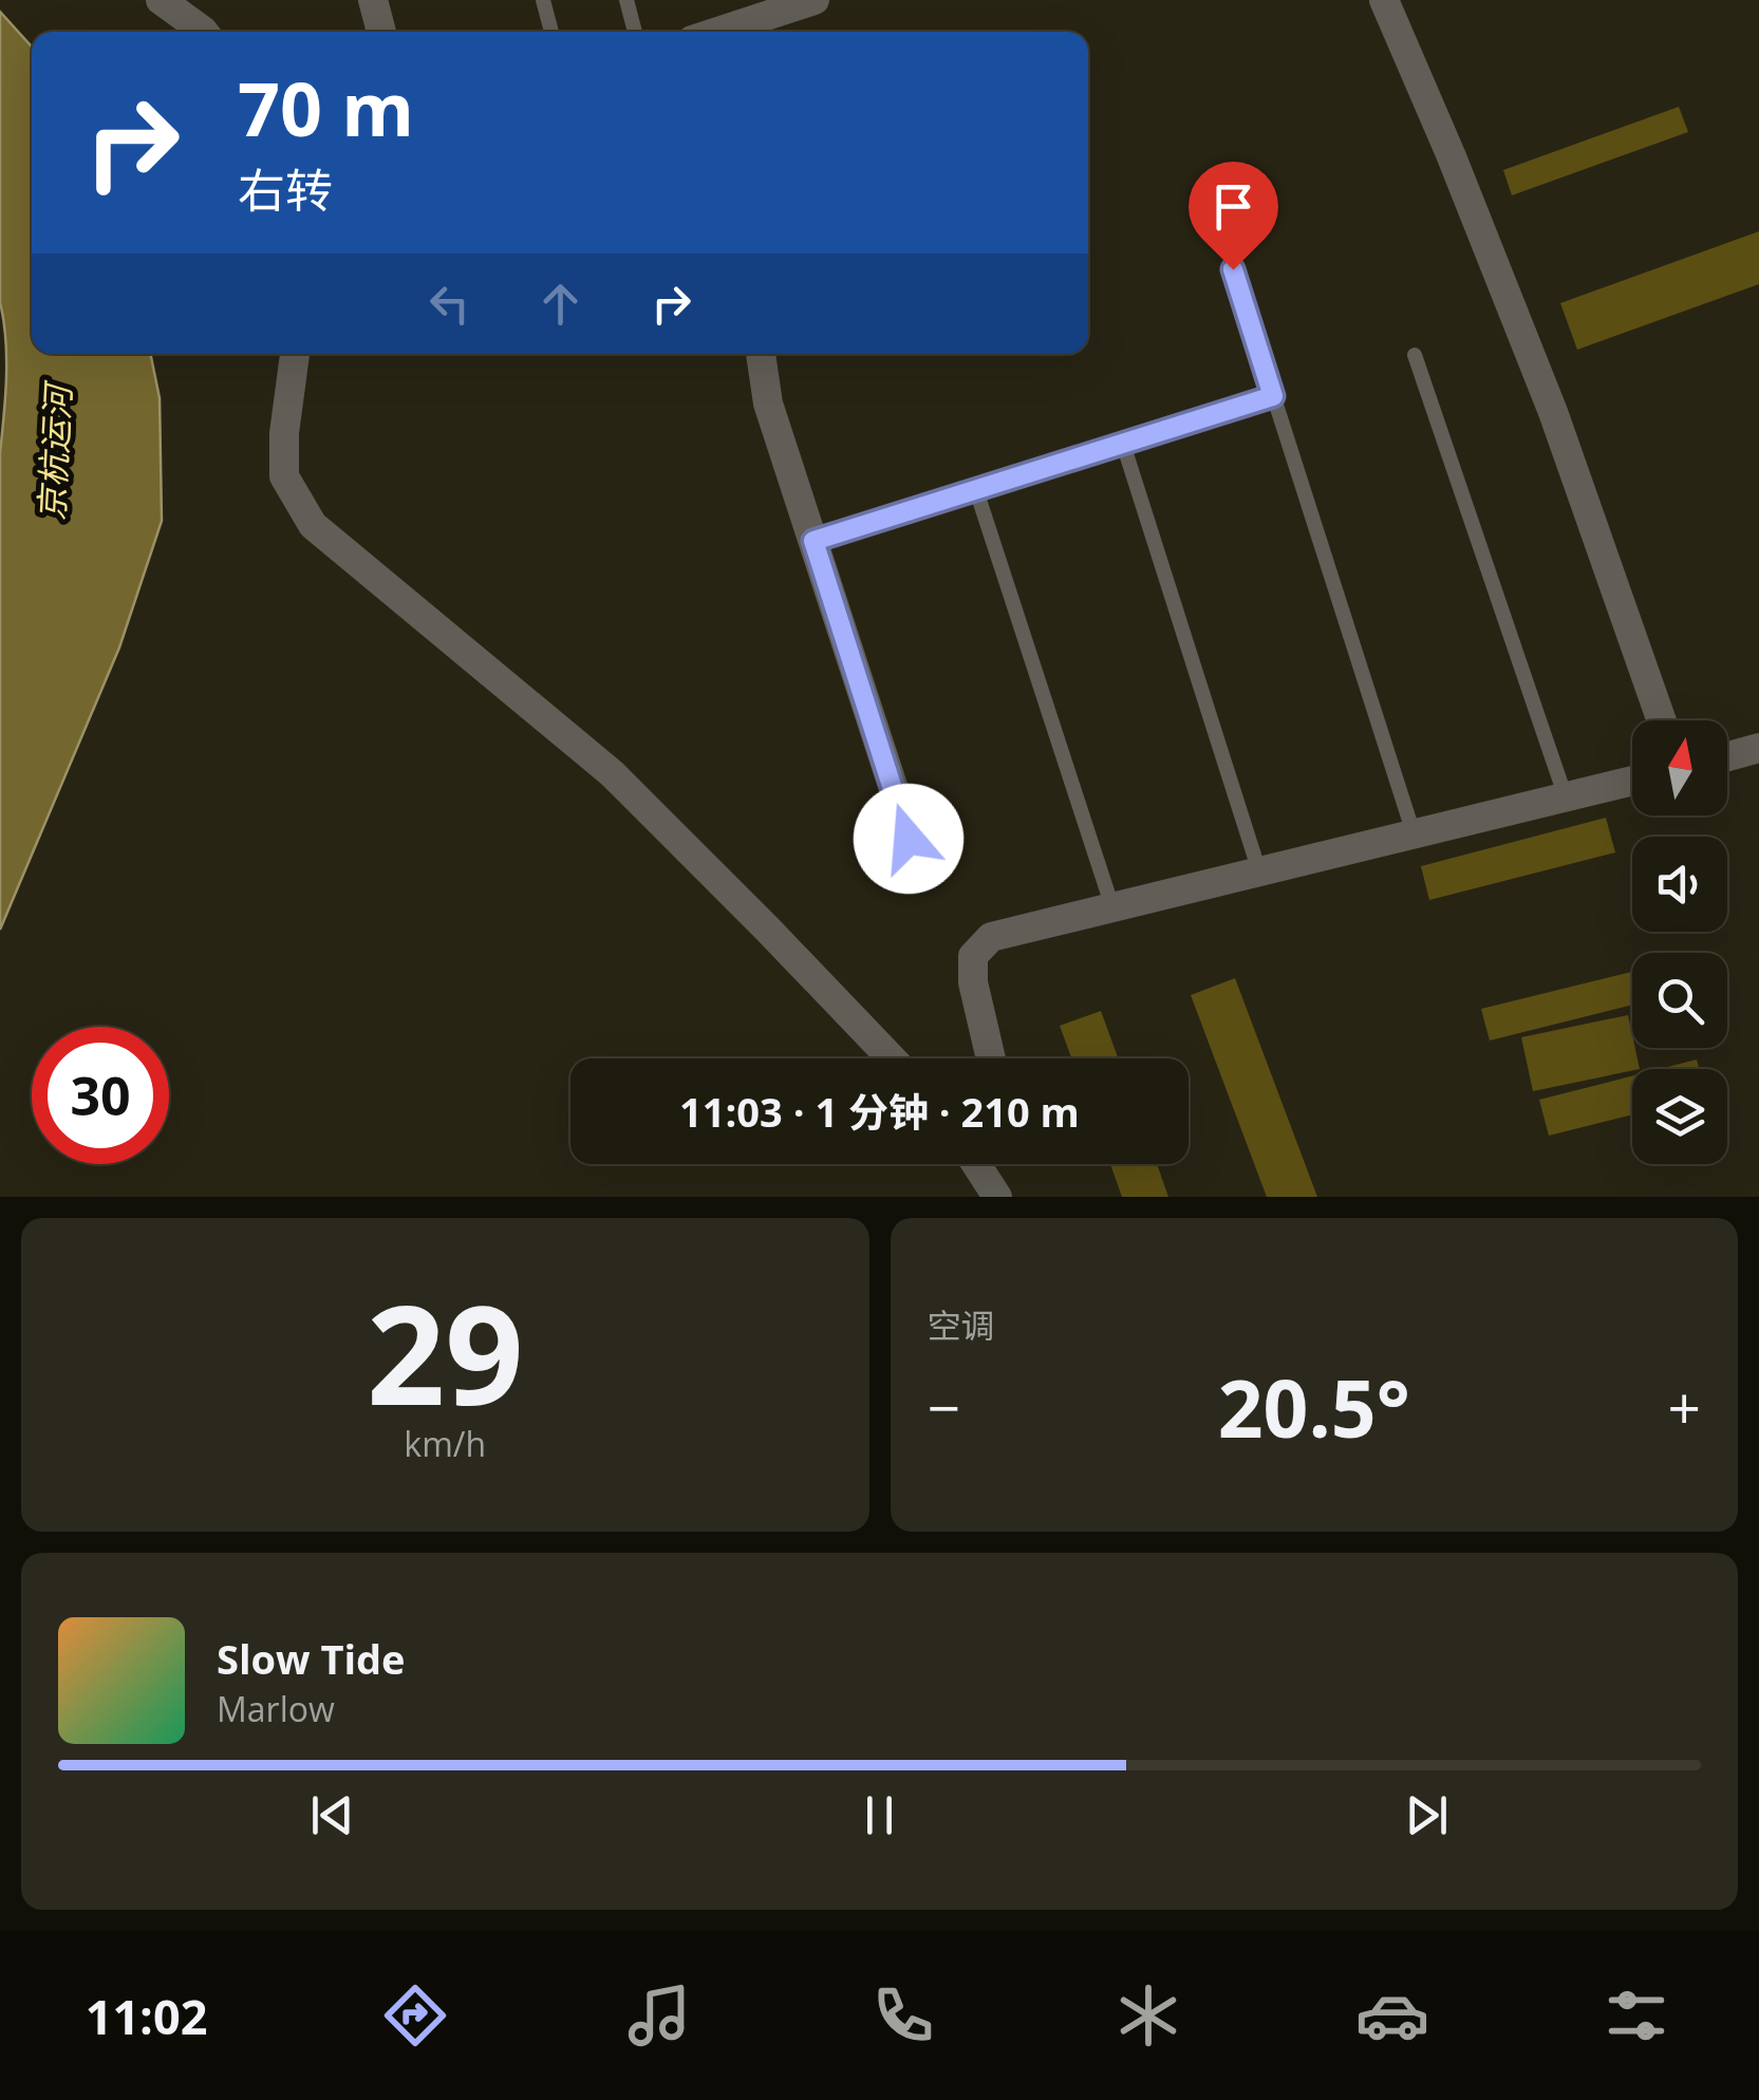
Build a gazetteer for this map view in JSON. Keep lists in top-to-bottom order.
{
  "water": ["京杭运河"],
  "north": "top",
  "page": {
    "turn": ["70 m", "右转"],
    "limit": "30",
    "trip": "11:03 · 1 分钟 · 210 m",
    "tile": [
      ["29", "km/h"],
      "空调"
    ],
    "heat": ["−", "20.5°", "+"],
    "song": ["Slow Tide", "Marlow"],
    "tabs": "11:02"
  }
}
